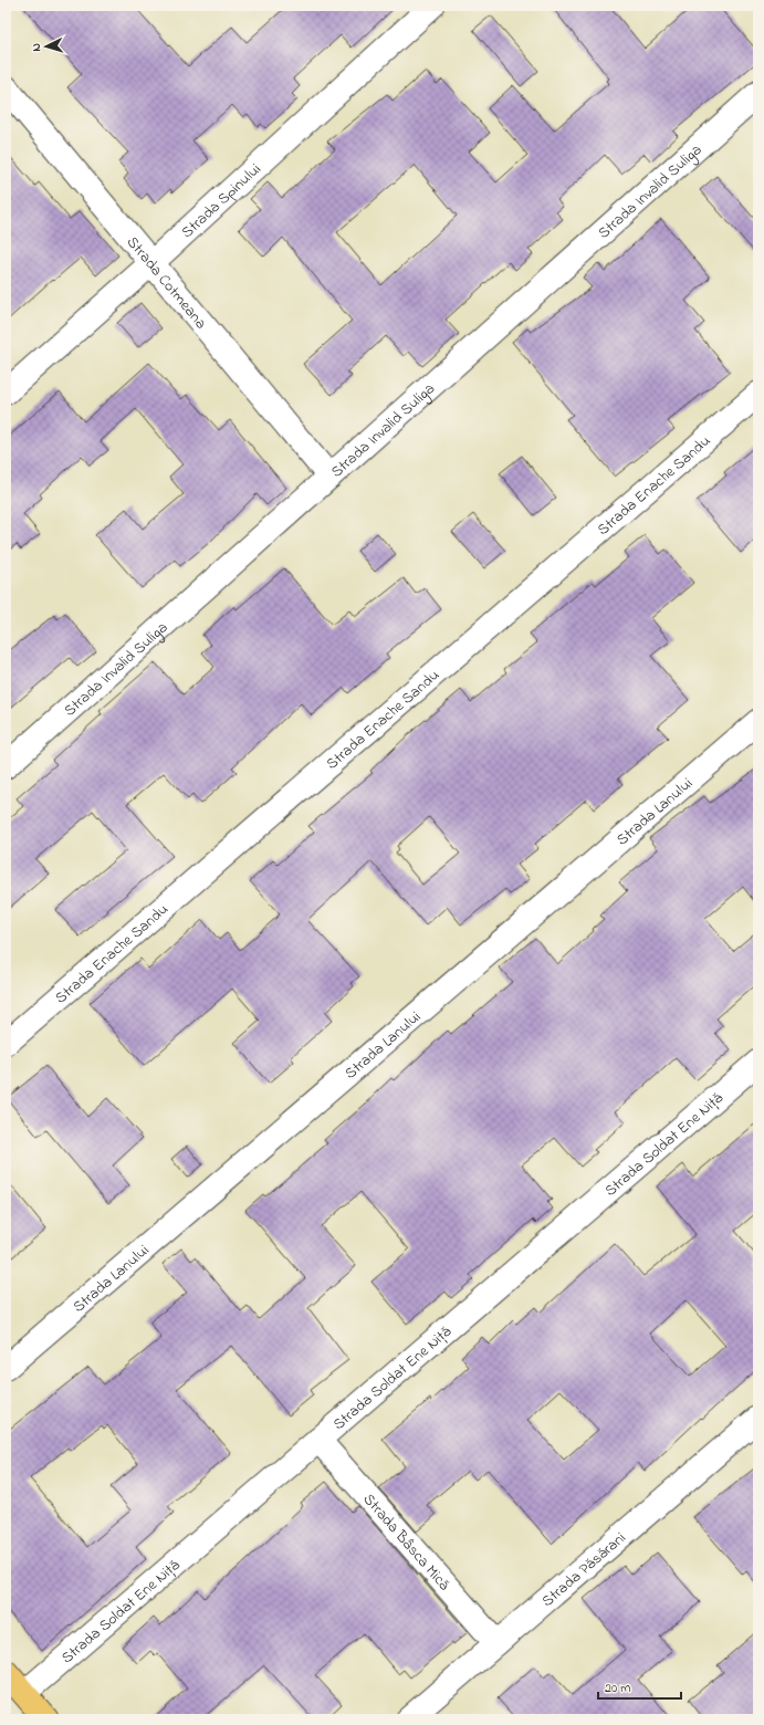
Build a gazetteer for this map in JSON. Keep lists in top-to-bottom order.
{
  "streets": {
    "street": [
      "Strada Invalid Suliga",
      "Strada Spinului",
      "Strada Cotmeana",
      "Strada Enache Sandu",
      "Strada Lanului",
      "Strada Soldat Ene Niță",
      "Strada Bâsca Mică",
      "Strada Păsărani"
    ]
  },
  "crossings": [
    ["Strada Invalid Suliga", "Strada Cotmeana"],
    ["Strada Spinului", "Strada Cotmeana"],
    ["Strada Soldat Ene Niță", "Strada Bâsca Mică"],
    ["Strada Bâsca Mică", "Strada Păsărani"]
  ],
  "scale_bar": "20 m",
  "north": "left"
}
